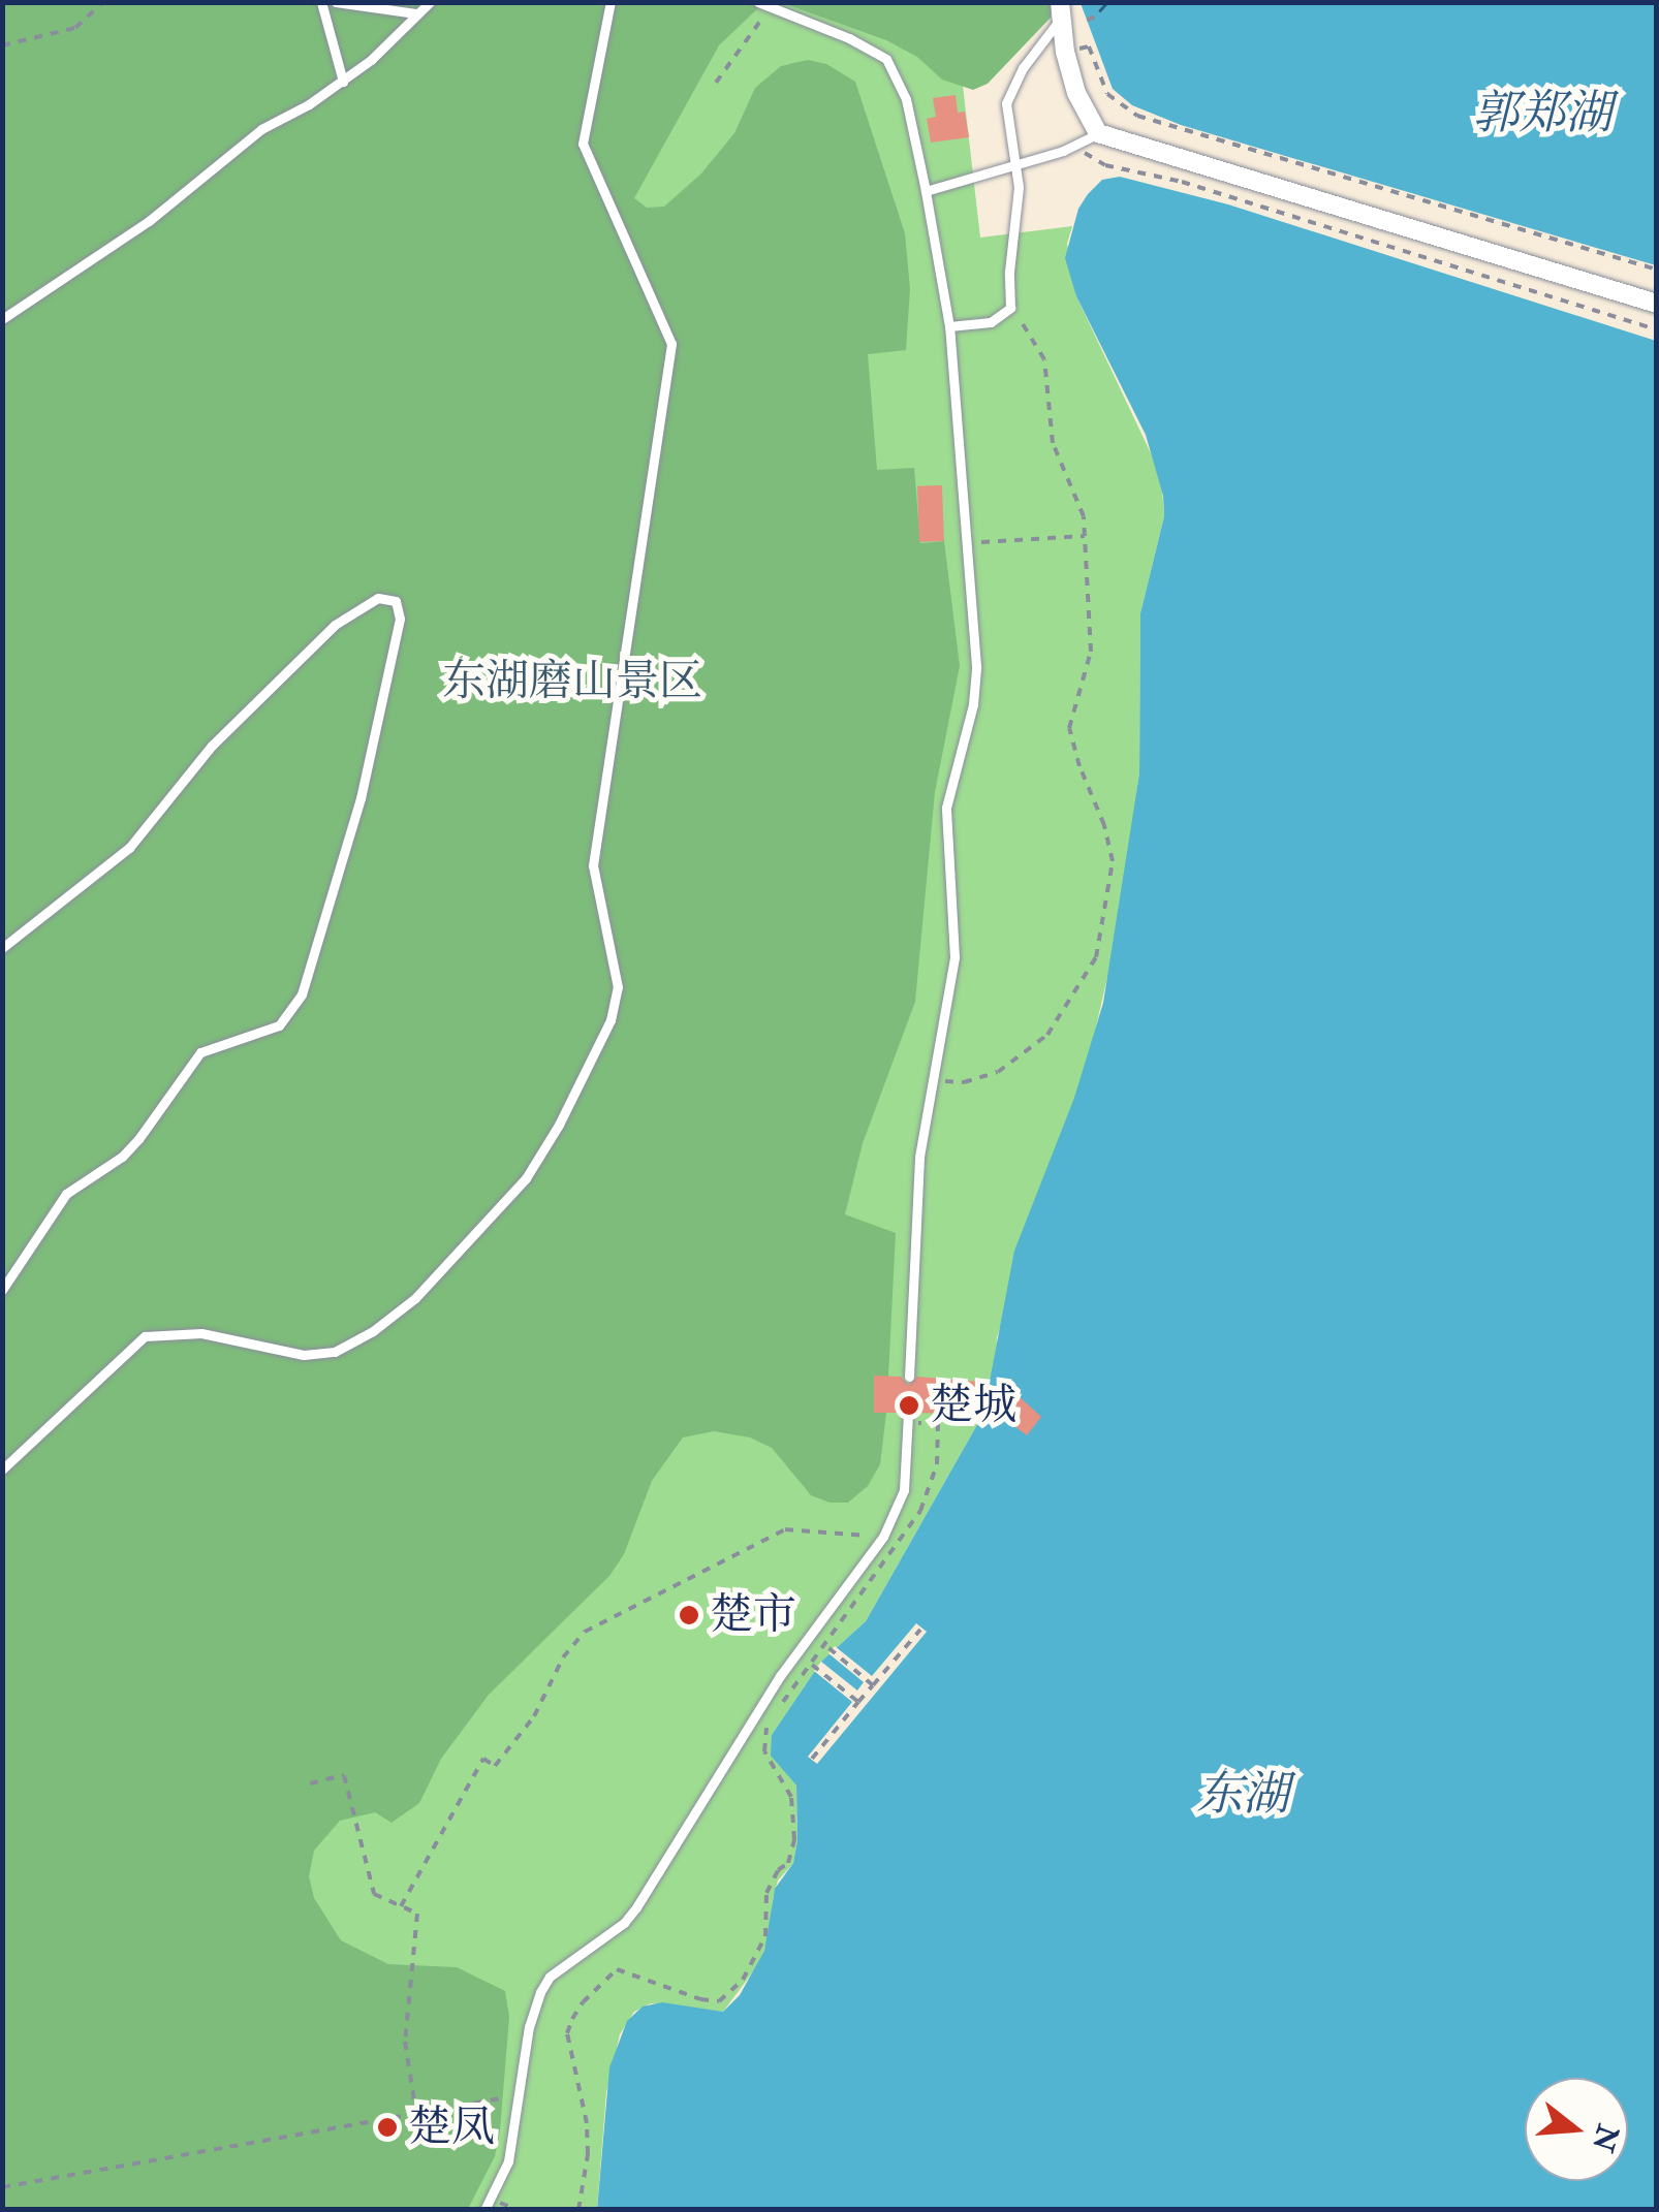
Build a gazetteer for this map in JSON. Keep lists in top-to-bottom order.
{
  "water": ["郭郑湖", "东湖"],
  "parks": ["东湖磨山景区"],
  "places": ["楚城", "楚市", "楚凤"],
  "north": "right"
}
